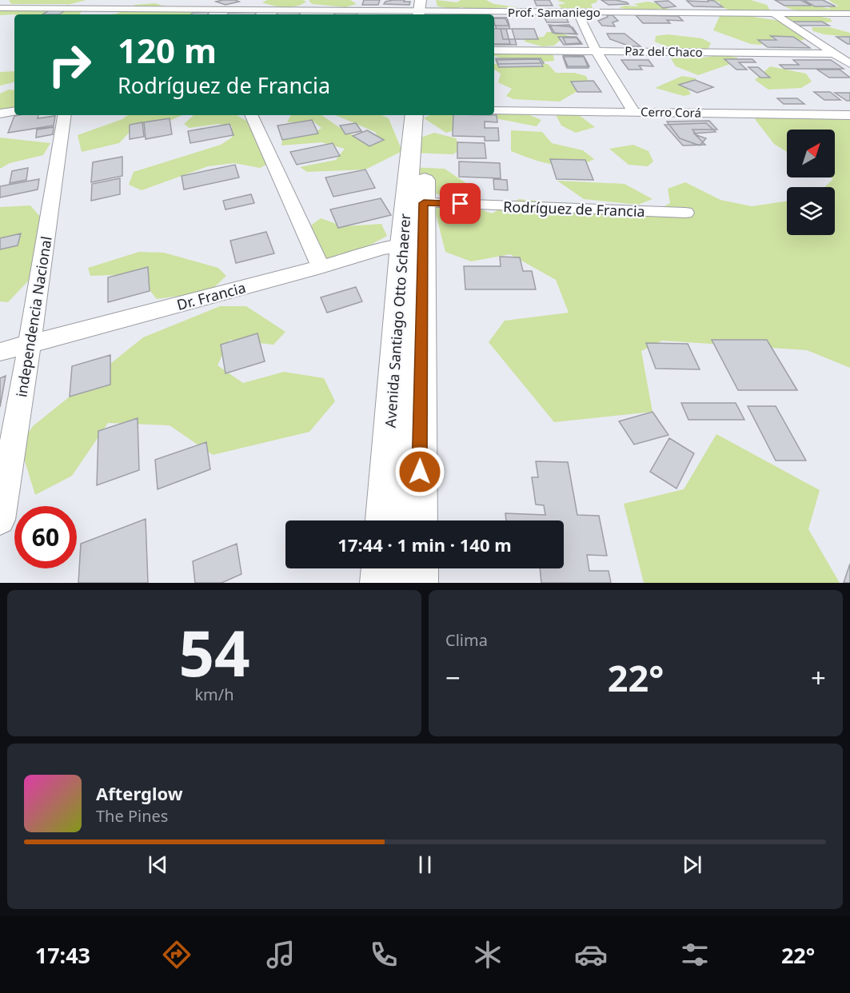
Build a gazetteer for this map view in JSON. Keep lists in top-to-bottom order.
{
  "streets": {
    "main road": ["Avenida Santiago Otto Schaerer"],
    "street": [
      "Prof. Samaniego",
      "Paz del Chaco",
      "Cerro Corá",
      "Rodríguez de Francia",
      "Dr. Francia",
      "independencia Nacional"
    ]
  },
  "crossings": [
    ["Rodríguez de Francia", "Avenida Santiago Otto Schaerer"],
    ["Dr. Francia", "independencia Nacional"],
    ["Dr. Francia", "Avenida Santiago Otto Schaerer"]
  ],
  "north": "top right",
  "page": {
    "turn": ["120 m", "Rodríguez de Francia"],
    "limit": "60",
    "trip": "17:44 · 1 min · 140 m",
    "tile": [
      ["54", "km/h"],
      "Clima"
    ],
    "heat": ["−", "22°", "+"],
    "song": ["Afterglow", "The Pines"],
    "tabs": ["17:43", "22°"]
  }
}
